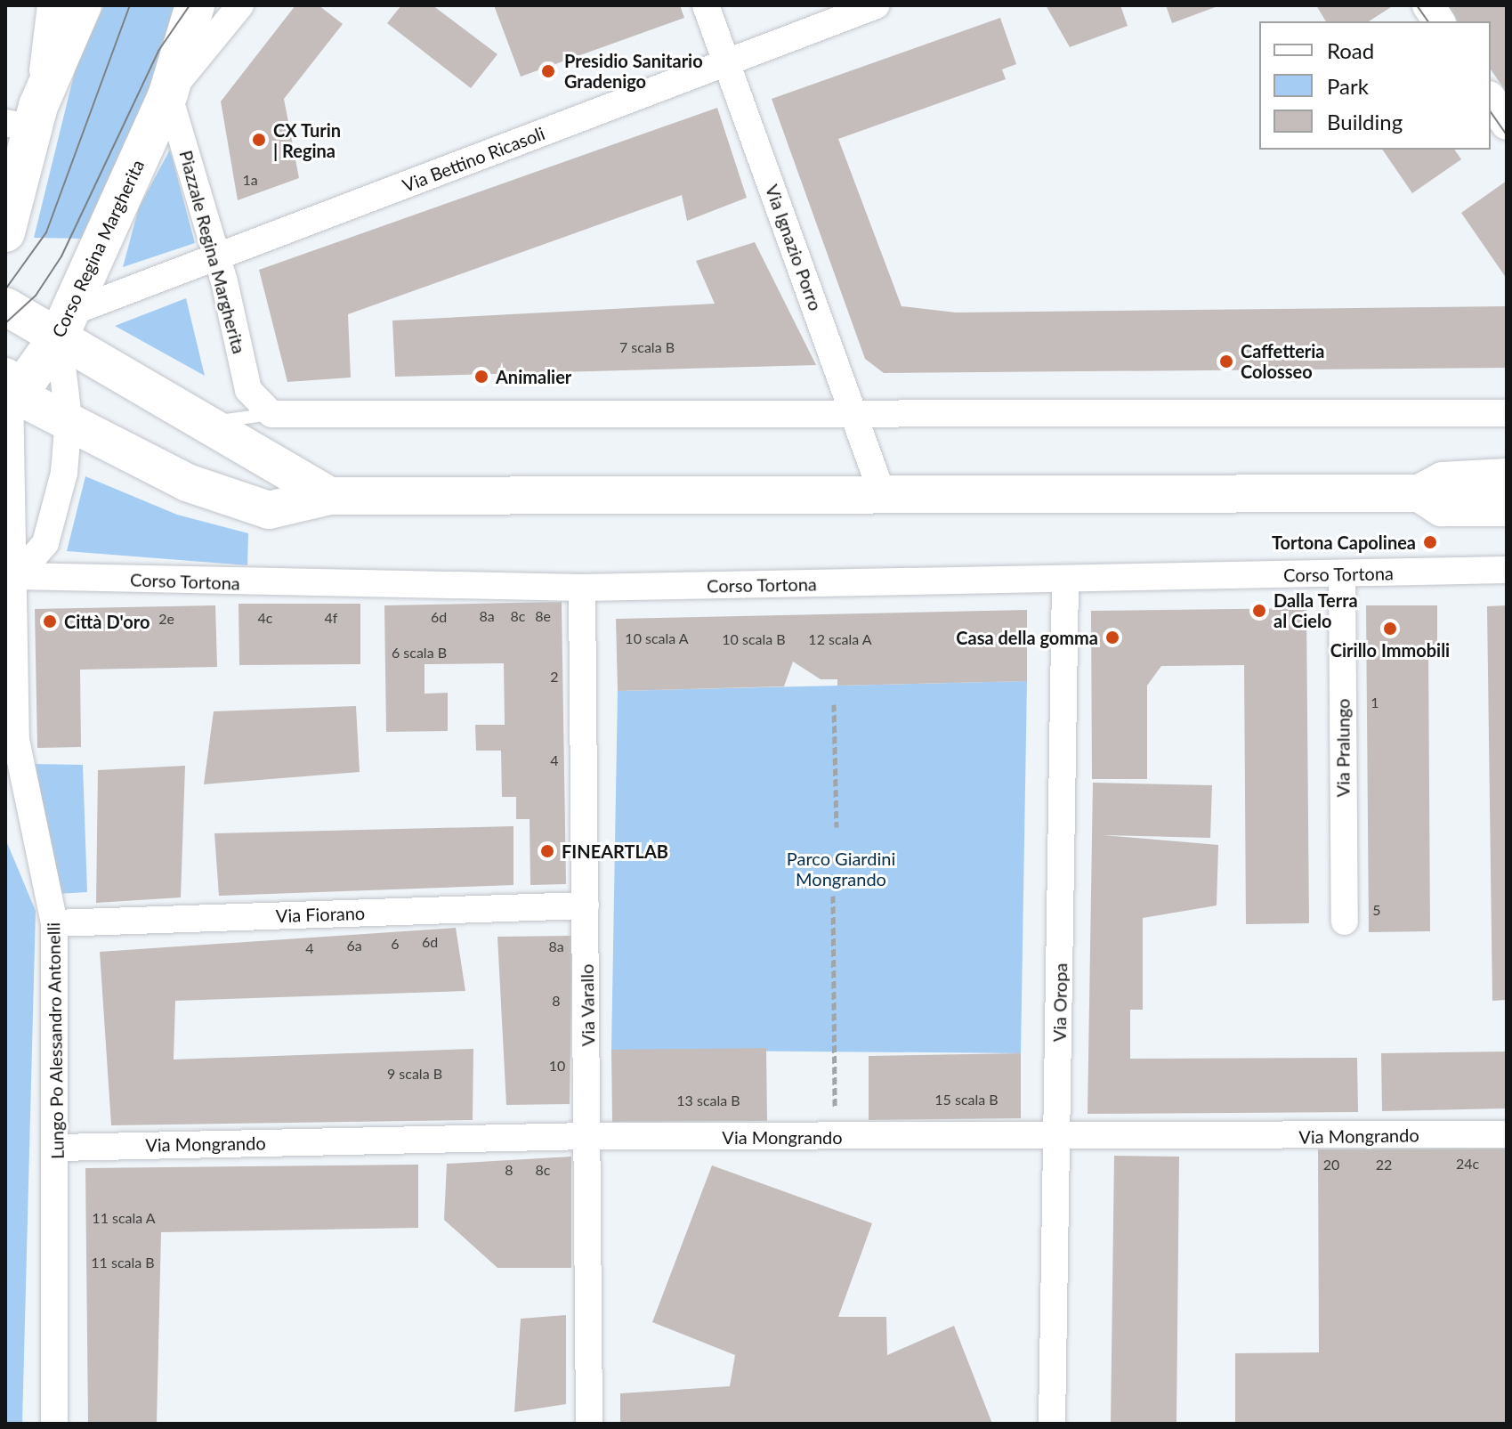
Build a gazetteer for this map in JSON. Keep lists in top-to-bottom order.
{
  "streets": {
    "main road": ["Corso Regina Margherita"],
    "street": [
      "Via Bettino Ricasoli",
      "Via Ignazio Porro",
      "Piazzale Regina Margherita",
      "Corso Tortona",
      "Via Pralungo",
      "Via Fiorano",
      "Via Oropa",
      "Via Varallo",
      "Lungo Po Alessandro Antonelli",
      "Via Mongrando"
    ]
  },
  "crossings": [
    ["Via Bettino Ricasoli", "Via Ignazio Porro"],
    ["Via Bettino Ricasoli", "Corso Regina Margherita"],
    ["Via Bettino Ricasoli", "Piazzale Regina Margherita"],
    ["Corso Regina Margherita", "Piazzale Regina Margherita"],
    ["Corso Regina Margherita", "Lungo Po Alessandro Antonelli"],
    ["Corso Tortona", "Via Pralungo"],
    ["Corso Tortona", "Via Oropa"],
    ["Corso Tortona", "Via Varallo"],
    ["Corso Tortona", "Lungo Po Alessandro Antonelli"],
    ["Via Fiorano", "Via Varallo"],
    ["Via Fiorano", "Lungo Po Alessandro Antonelli"],
    ["Via Oropa", "Via Mongrando"],
    ["Via Varallo", "Via Mongrando"],
    ["Lungo Po Alessandro Antonelli", "Via Mongrando"]
  ],
  "parks": ["Parco Giardini Mongrando"],
  "places": [
    "Presidio Sanitario Gradenigo",
    "CX Turin | Regina",
    "Caffetteria Colosseo",
    "Animalier",
    "Tortona Capolinea",
    "Dalla Terra al Cielo",
    "Città D'oro",
    "Cirillo Immobili",
    "Casa della gomma",
    "FINEARTLAB"
  ],
  "house_numbers": [
    "1a",
    "7 scala B",
    "8a",
    "8c",
    "8e",
    "6d",
    "4c",
    "4f",
    "2e",
    "10 scala A",
    "10 scala B",
    "12 scala A",
    "6 scala B",
    "2",
    "1",
    "4",
    "5",
    "6d",
    "6",
    "6a",
    "8a",
    "4",
    "8",
    "10",
    "9 scala B",
    "15 scala B",
    "13 scala B",
    "24c",
    "20",
    "22",
    "8",
    "8c",
    "11 scala A",
    "11 scala B"
  ],
  "legend": ["Road", "Park", "Building"]
}
